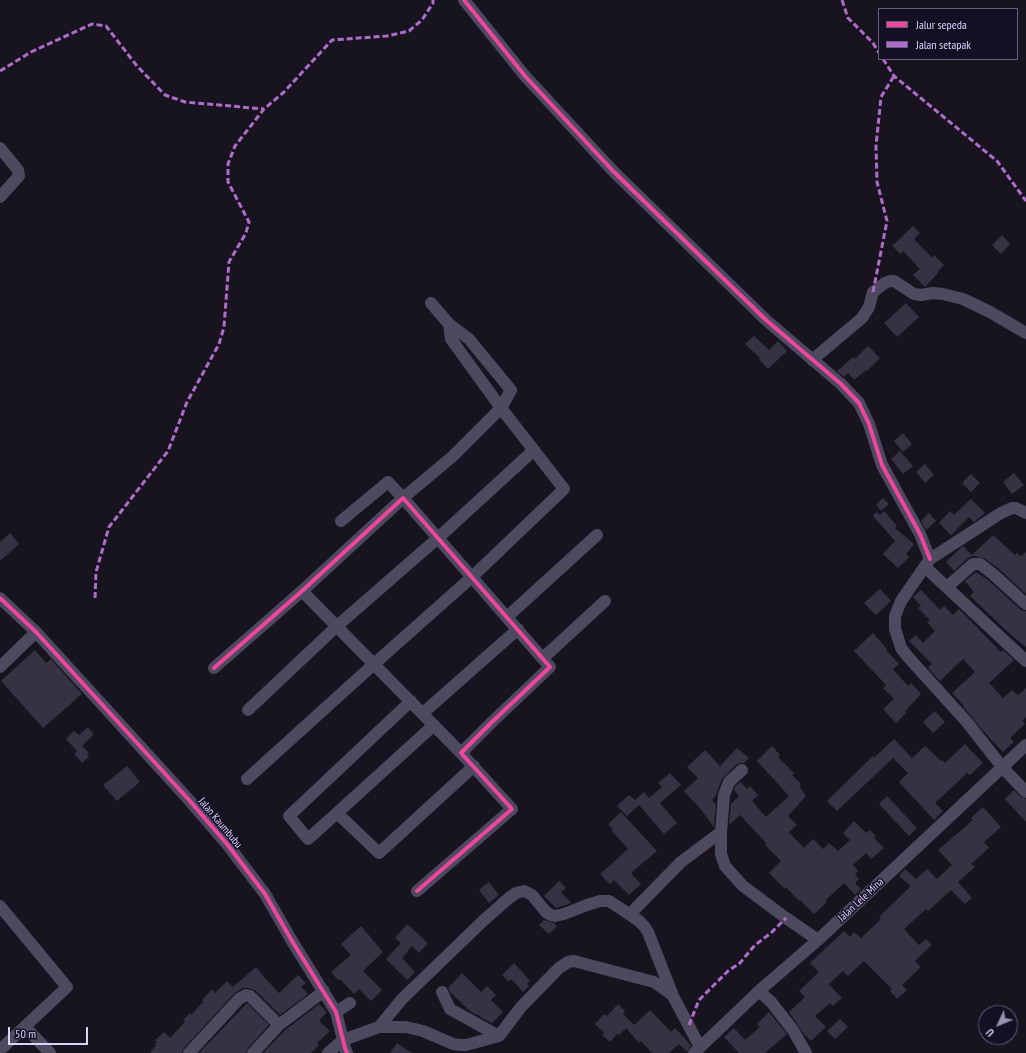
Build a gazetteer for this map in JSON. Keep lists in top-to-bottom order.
{
  "streets": {
    "street": ["Jalan Kaumbubu", "Jalan Lele Mina"]
  },
  "legend": ["Jalur sepeda", "Jalan setapak"],
  "scale_bar": "50 m",
  "north": "bottom left"
}
